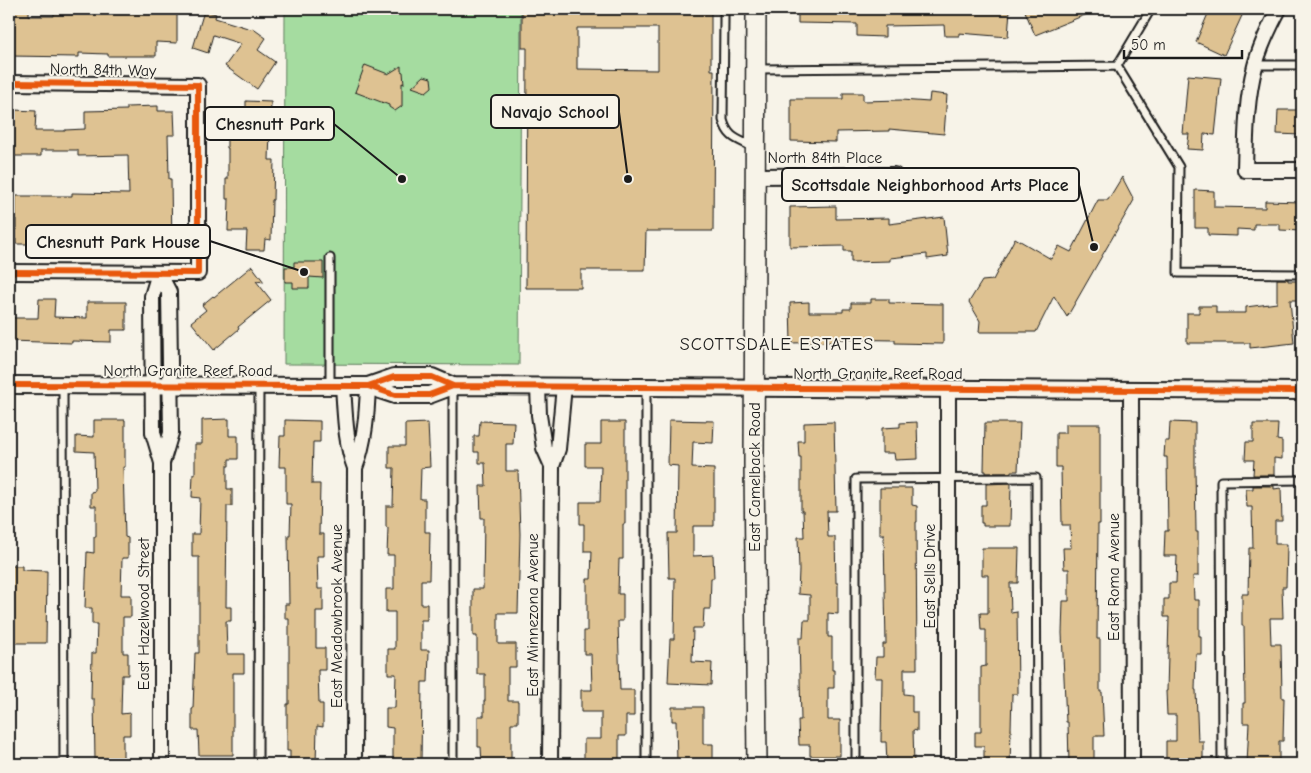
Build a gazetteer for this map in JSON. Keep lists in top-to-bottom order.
{
  "streets": {
    "main road": ["East Camelback Road"],
    "street": [
      "North 84th Way",
      "North 84th Place",
      "North Granite Reef Road",
      "East Sells Drive",
      "East Roma Avenue",
      "East Hazelwood Street",
      "East Minnezona Avenue",
      "East Meadowbrook Avenue"
    ]
  },
  "crossings": [
    ["North 84th Way", "East Hazelwood Street"],
    ["North 84th Place", "East Camelback Road"],
    ["North Granite Reef Road", "East Camelback Road"],
    ["North Granite Reef Road", "East Sells Drive"],
    ["North Granite Reef Road", "East Roma Avenue"],
    ["North Granite Reef Road", "East Hazelwood Street"],
    ["North Granite Reef Road", "East Minnezona Avenue"],
    ["North Granite Reef Road", "East Meadowbrook Avenue"]
  ],
  "districts": ["SCOTTSDALE ESTATES"],
  "places": [
    "Chesnutt Park",
    "Navajo School",
    "Scottsdale Neighborhood Arts Place",
    "Chesnutt Park House"
  ],
  "scale_bar": "50 m"
}
